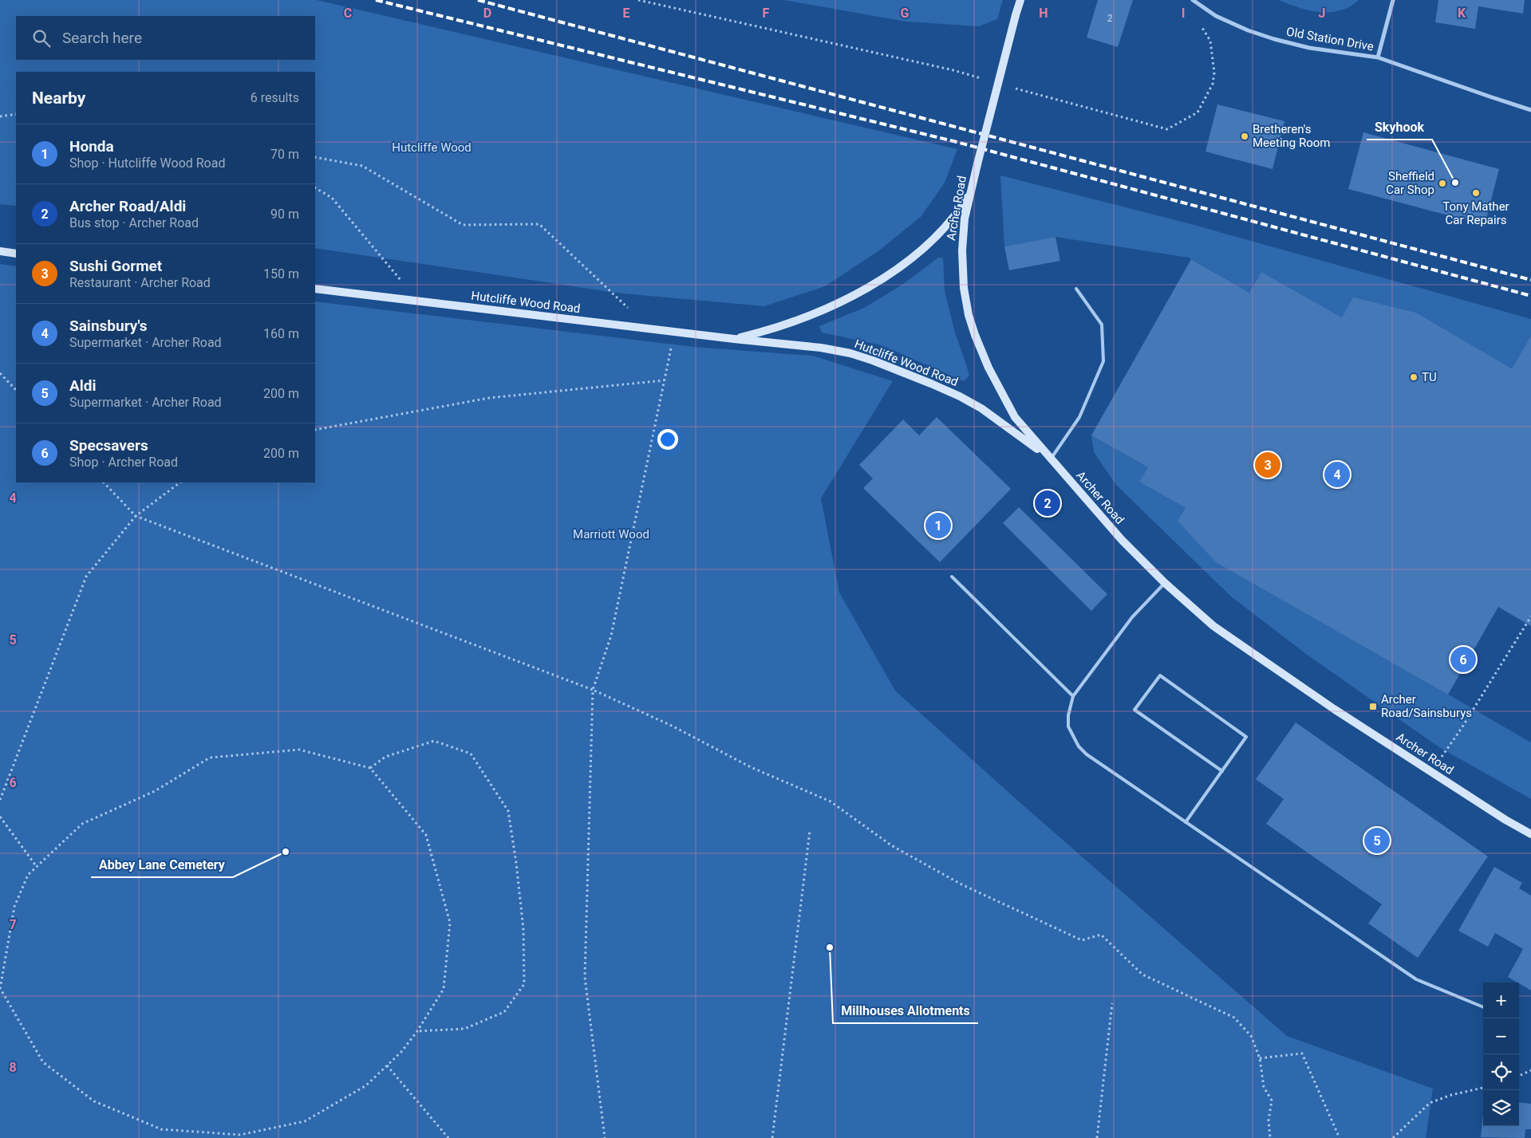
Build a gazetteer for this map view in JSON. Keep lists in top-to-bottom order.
{
  "streets": {
    "street": ["Old Station Drive", "Archer Road", "Hutcliffe Wood Road"]
  },
  "crossings": [
    ["Archer Road", "Hutcliffe Wood Road"]
  ],
  "parks": ["Hutcliffe Wood", "Marriott Wood"],
  "places": {
    "other": [
      "Bretheren's Meeting Room",
      "Skyhook",
      "Sheffield Car Shop",
      "Tony Mather Car Repairs",
      "TU",
      "Abbey Lane Cemetery",
      "Millhouses Allotments"
    ],
    "transit": ["Archer Road/Sainsburys"]
  },
  "house_numbers": ["2"],
  "page": {
    "search": "Search here",
    "heading": ["Nearby", "6 results"],
    "list": [
      {
        "mark": "1",
        "name": "Honda",
        "note": "Shop · Hutcliffe Wood Road",
        "value": "70 m"
      },
      {
        "mark": "2",
        "name": "Archer Road/Aldi",
        "note": "Bus stop · Archer Road",
        "value": "90 m"
      },
      {
        "mark": "3",
        "name": "Sushi Gormet",
        "note": "Restaurant · Archer Road",
        "value": "150 m"
      },
      {
        "mark": "4",
        "name": "Sainsbury's",
        "note": "Supermarket · Archer Road",
        "value": "160 m"
      },
      {
        "mark": "5",
        "name": "Aldi",
        "note": "Supermarket · Archer Road",
        "value": "200 m"
      },
      {
        "mark": "6",
        "name": "Specsavers",
        "note": "Shop · Archer Road",
        "value": "200 m"
      }
    ],
    "pins": [
      "3",
      "4",
      "2",
      "1",
      "6",
      "5"
    ],
    "map_buttons": ["+", "−"]
  },
  "grid": {
    "columns": [
      "C",
      "D",
      "E",
      "F",
      "G",
      "H",
      "I",
      "J",
      "K"
    ],
    "rows": [
      "4",
      "5",
      "6",
      "7",
      "8"
    ]
  }
}
